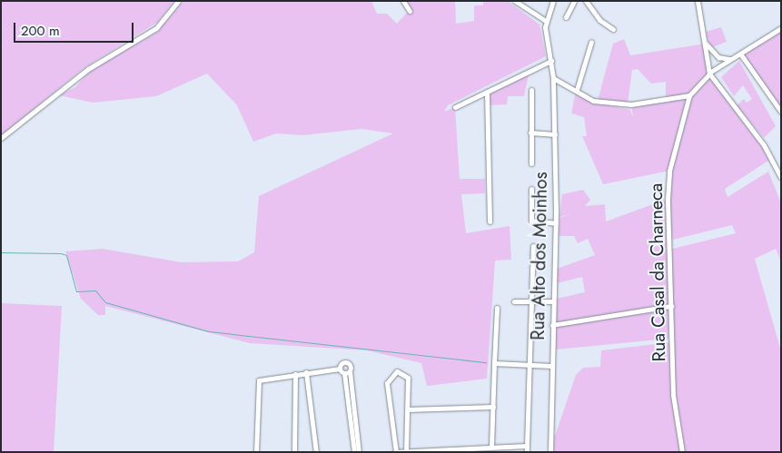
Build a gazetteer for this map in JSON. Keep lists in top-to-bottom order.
{
  "streets": {
    "street": ["Rua Alto dos Moinhos", "Rua Casal da Charneca"]
  },
  "scale_bar": "200 m"
}
